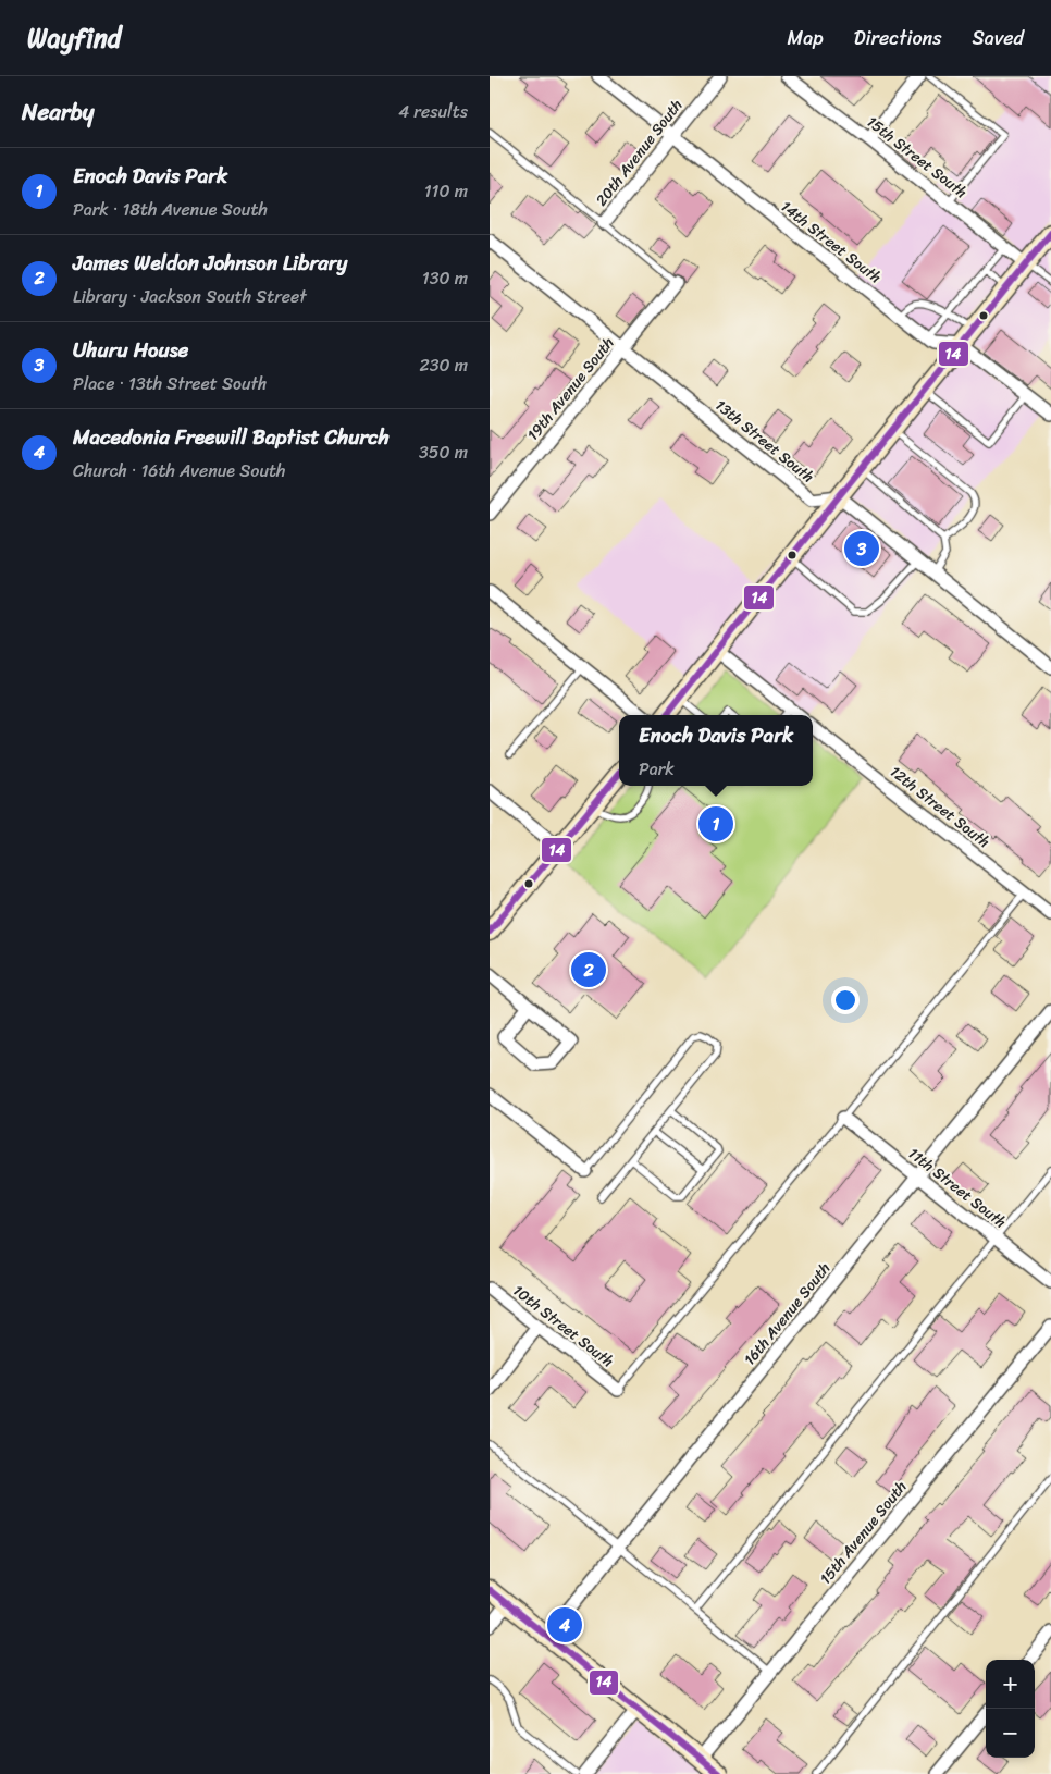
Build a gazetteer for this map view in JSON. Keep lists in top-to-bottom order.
{
  "streets": {
    "street": [
      "20th Avenue South",
      "15th Street South",
      "14th Street South",
      "19th Avenue South",
      "13th Street South",
      "12th Street South",
      "11th Street South",
      "16th Avenue South",
      "10th Street South",
      "15th Avenue South"
    ]
  },
  "crossings": [
    ["20th Avenue South", "14th Street South"],
    ["19th Avenue South", "13th Street South"],
    ["11th Street South", "16th Avenue South"]
  ],
  "lines": ["transit line 14"],
  "page": {
    "header": "Wayfind",
    "nav": ["Map", "Directions", "Saved"],
    "heading": ["Nearby", "4 results"],
    "list": [
      {
        "mark": "1",
        "name": "Enoch Davis Park",
        "note": "Park · 18th Avenue South",
        "value": "110 m"
      },
      {
        "mark": "2",
        "name": "James Weldon Johnson Library",
        "note": "Library · Jackson South Street",
        "value": "130 m"
      },
      {
        "mark": "3",
        "name": "Uhuru House",
        "note": "Place · 13th Street South",
        "value": "230 m"
      },
      {
        "mark": "4",
        "name": "Macedonia Freewill Baptist Church",
        "note": "Church · 16th Avenue South",
        "value": "350 m"
      }
    ],
    "pins": [
      "3",
      "1",
      "2",
      "4"
    ],
    "popup": ["Enoch Davis Park", "Park"],
    "map_buttons": ["+", "−"]
  }
}
